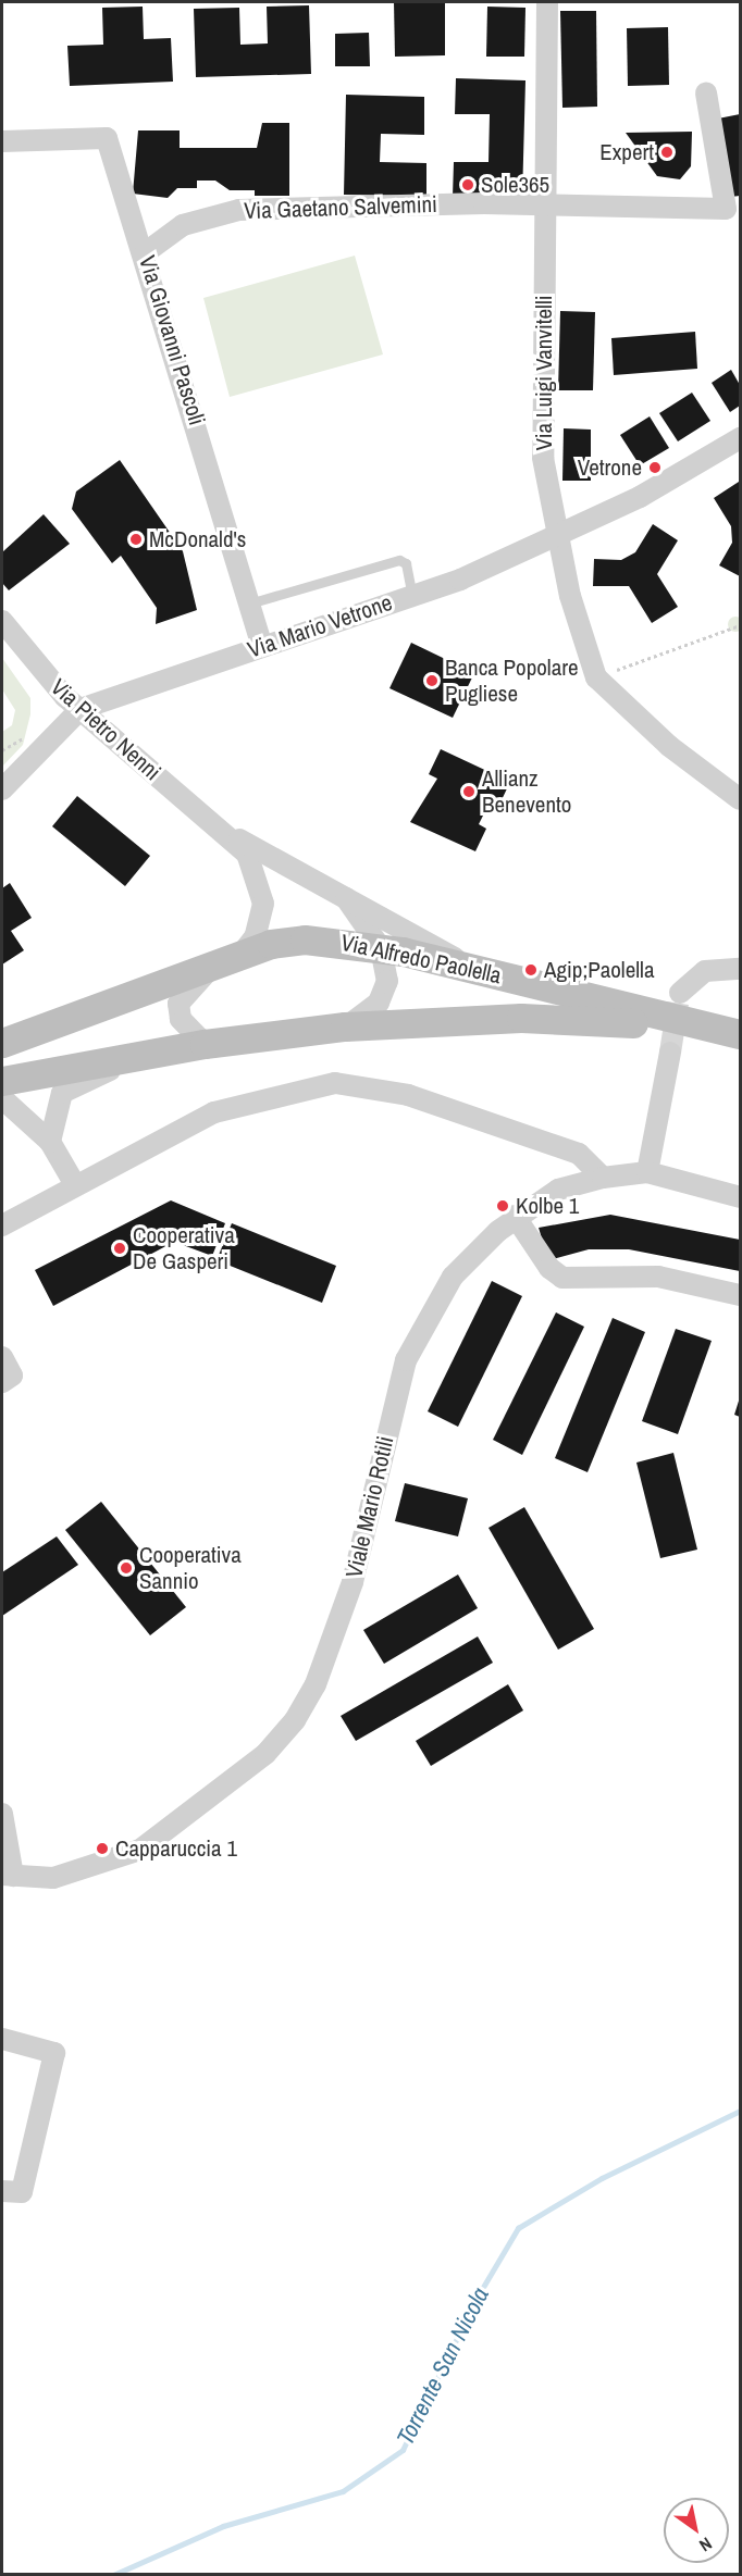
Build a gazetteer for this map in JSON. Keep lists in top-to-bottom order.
{
  "streets": {
    "main road": ["Via Alfredo Paolella"],
    "street": [
      "Via Gaetano Salvemini",
      "Via Giovanni Pascoli",
      "Via Luigi Vanvitelli",
      "Via Mario Vetrone",
      "Via Pietro Nenni",
      "Viale Mario Rotili"
    ]
  },
  "crossings": [
    ["Via Gaetano Salvemini", "Via Giovanni Pascoli"],
    ["Via Gaetano Salvemini", "Via Luigi Vanvitelli"],
    ["Via Giovanni Pascoli", "Via Mario Vetrone"],
    ["Via Luigi Vanvitelli", "Via Mario Vetrone"],
    ["Via Mario Vetrone", "Via Pietro Nenni"],
    ["Via Pietro Nenni", "Via Alfredo Paolella"]
  ],
  "water": ["Torrente San Nicola"],
  "places": [
    "Expert",
    "Sole365",
    "Vetrone",
    "McDonald's",
    "Banca Popolare Pugliese",
    "Allianz Benevento",
    "Agip;Paolella",
    "Kolbe 1",
    "Cooperativa De Gasperi",
    "Cooperativa Sannio",
    "Capparuccia 1"
  ],
  "north": "bottom right"
}
